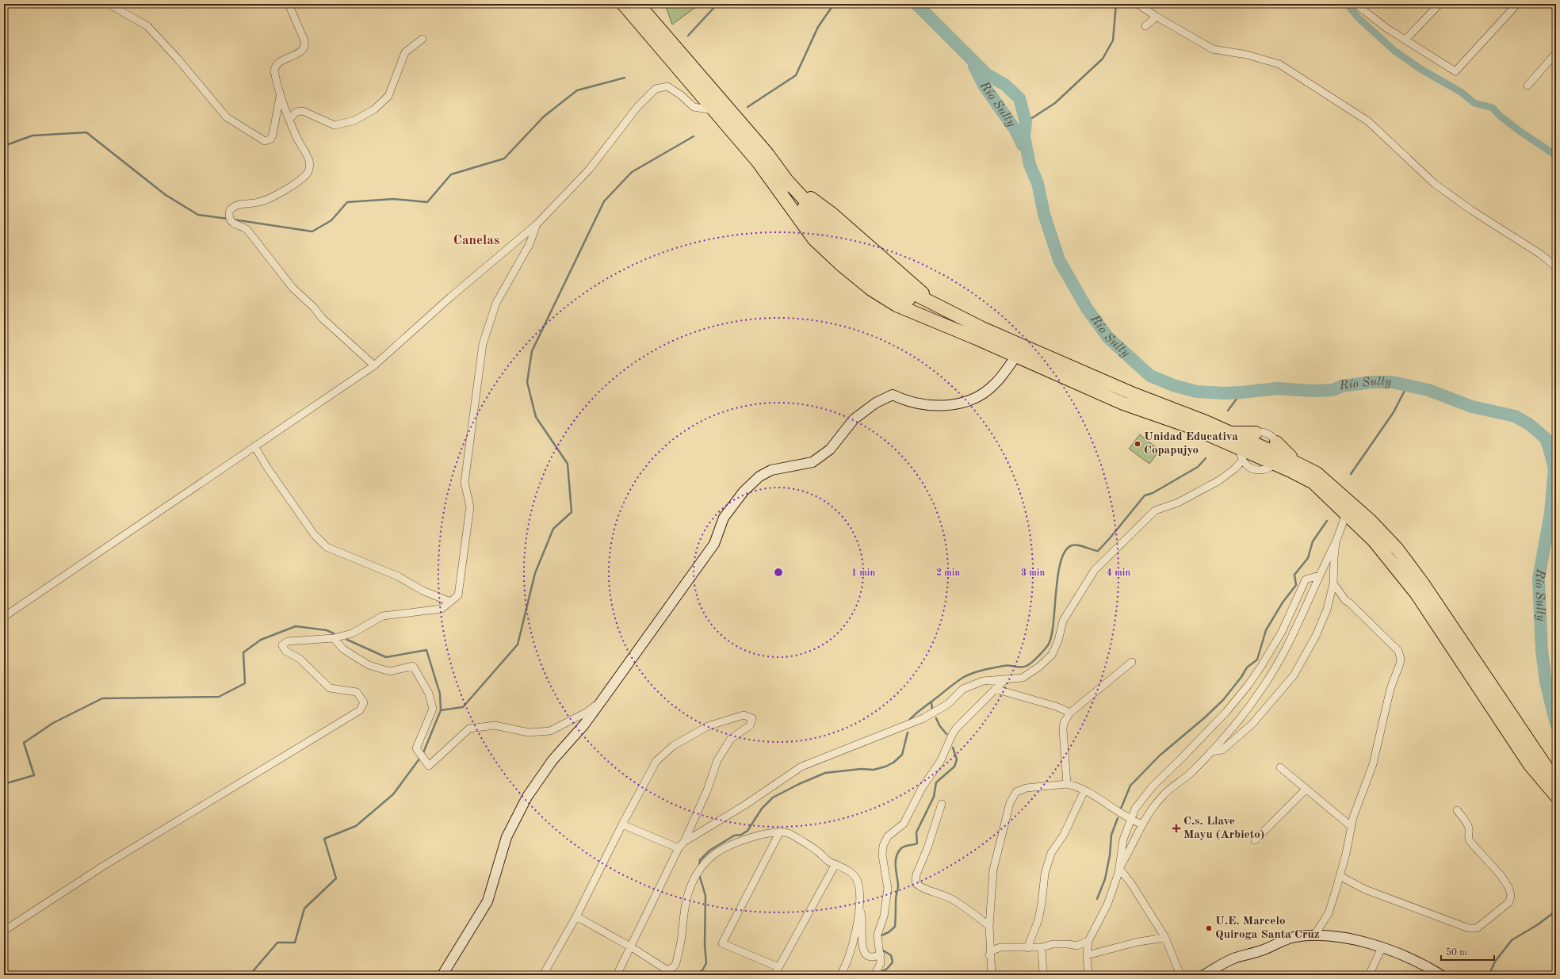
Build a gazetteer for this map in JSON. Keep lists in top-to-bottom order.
{
  "districts": ["Canelas"],
  "water": ["Río Sulty"],
  "places": {
    "other": ["Unidad Educativa Copapujyo", "U.E. Marcelo Quiroga Santa Cruz"],
    "health": ["C.s. Llave Mayu (Arbieto)"]
  },
  "scale_bar": "50 m",
  "rings": [
    "1 min",
    "2 min",
    "3 min",
    "4 min"
  ]
}
